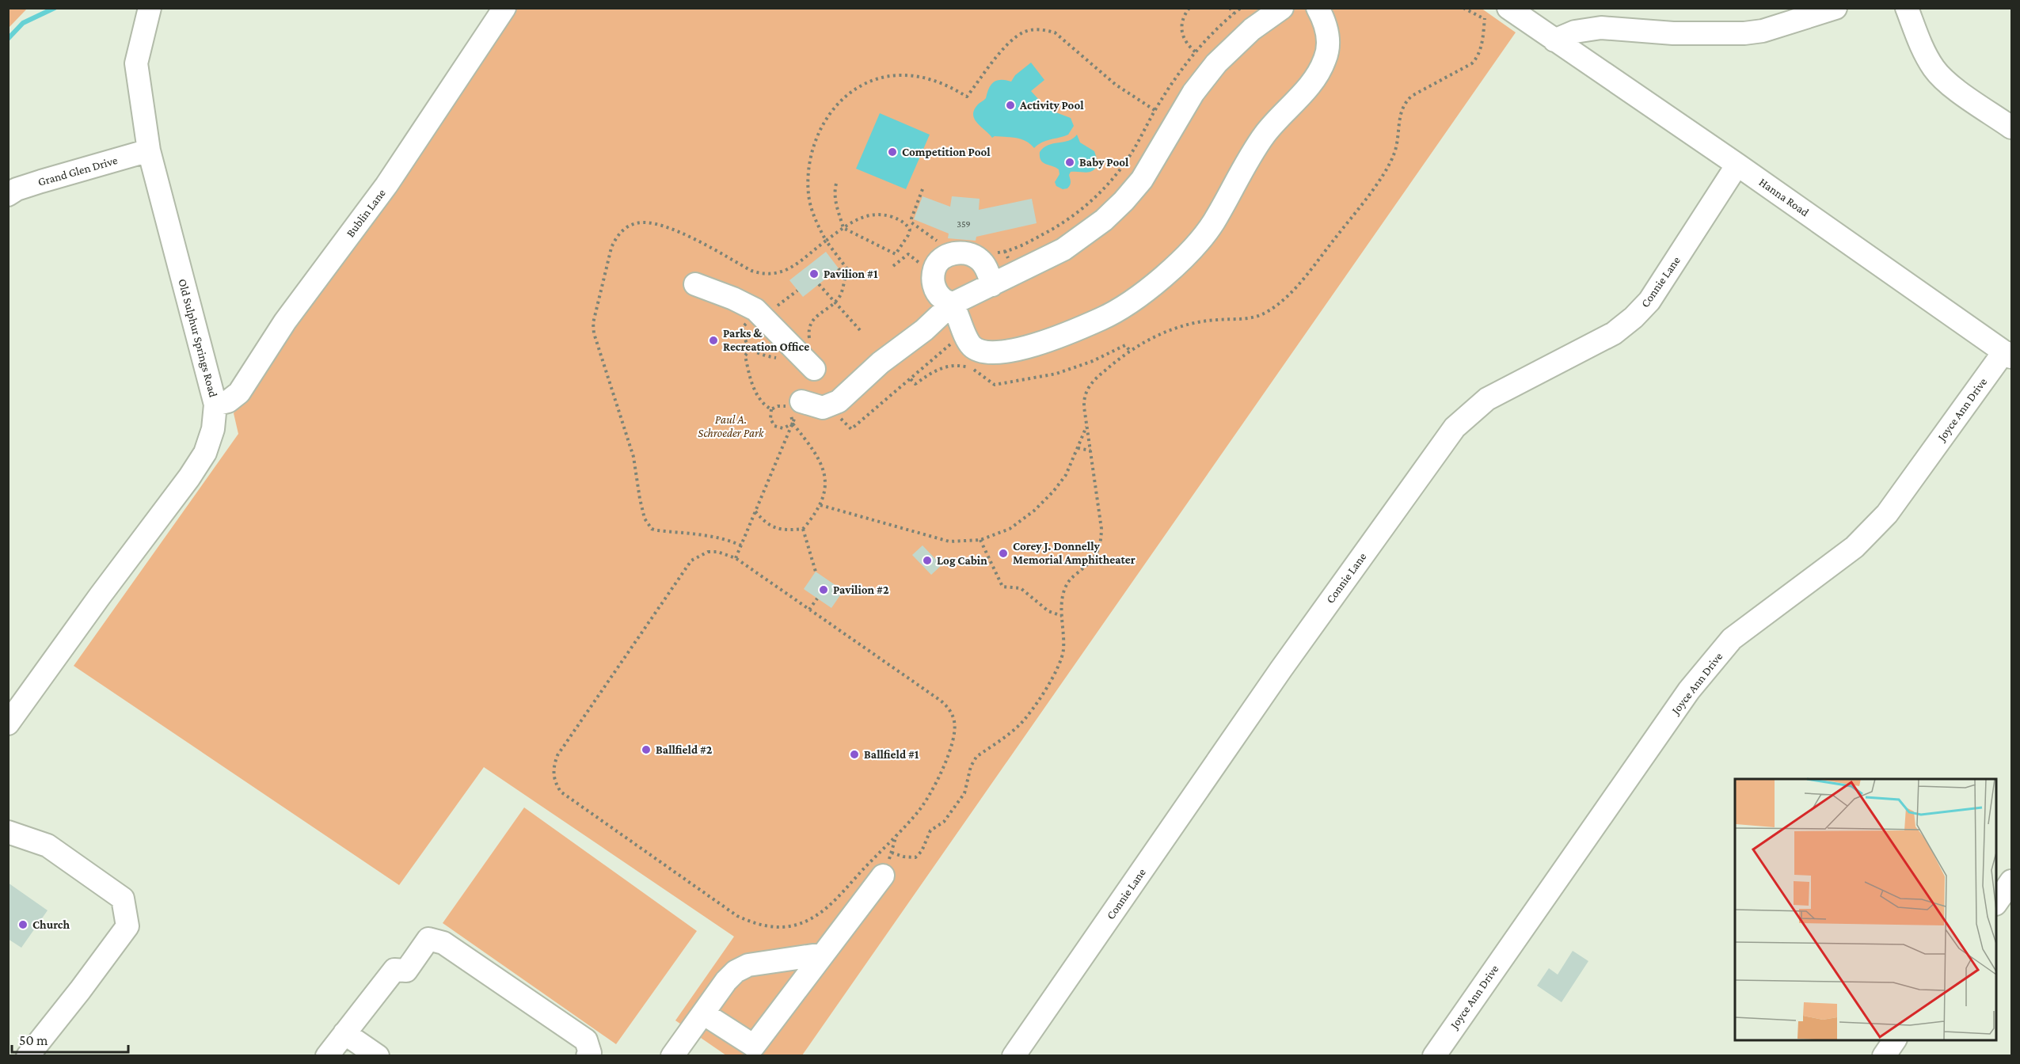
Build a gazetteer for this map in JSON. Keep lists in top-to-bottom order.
{
  "streets": {
    "street": [
      "Grand Glen Drive",
      "Hanna Road",
      "Bublin Lane",
      "Connie Lane",
      "Old Sulphur Springs Road",
      "Joyce Ann Drive"
    ]
  },
  "crossings": [
    ["Grand Glen Drive", "Old Sulphur Springs Road"],
    ["Hanna Road", "Connie Lane"],
    ["Hanna Road", "Joyce Ann Drive"],
    ["Bublin Lane", "Old Sulphur Springs Road"]
  ],
  "parks": ["Paul A. Schroeder Park"],
  "places": [
    "Activity Pool",
    "Competition Pool",
    "Baby Pool",
    "Pavilion #1",
    "Parks & Recreation Office",
    "Corey J. Donnelly Memorial Amphitheater",
    "Log Cabin",
    "Pavilion #2",
    "Ballfield #2",
    "Ballfield #1",
    "Church"
  ],
  "house_numbers": ["359"],
  "scale_bar": "50 m"
}
